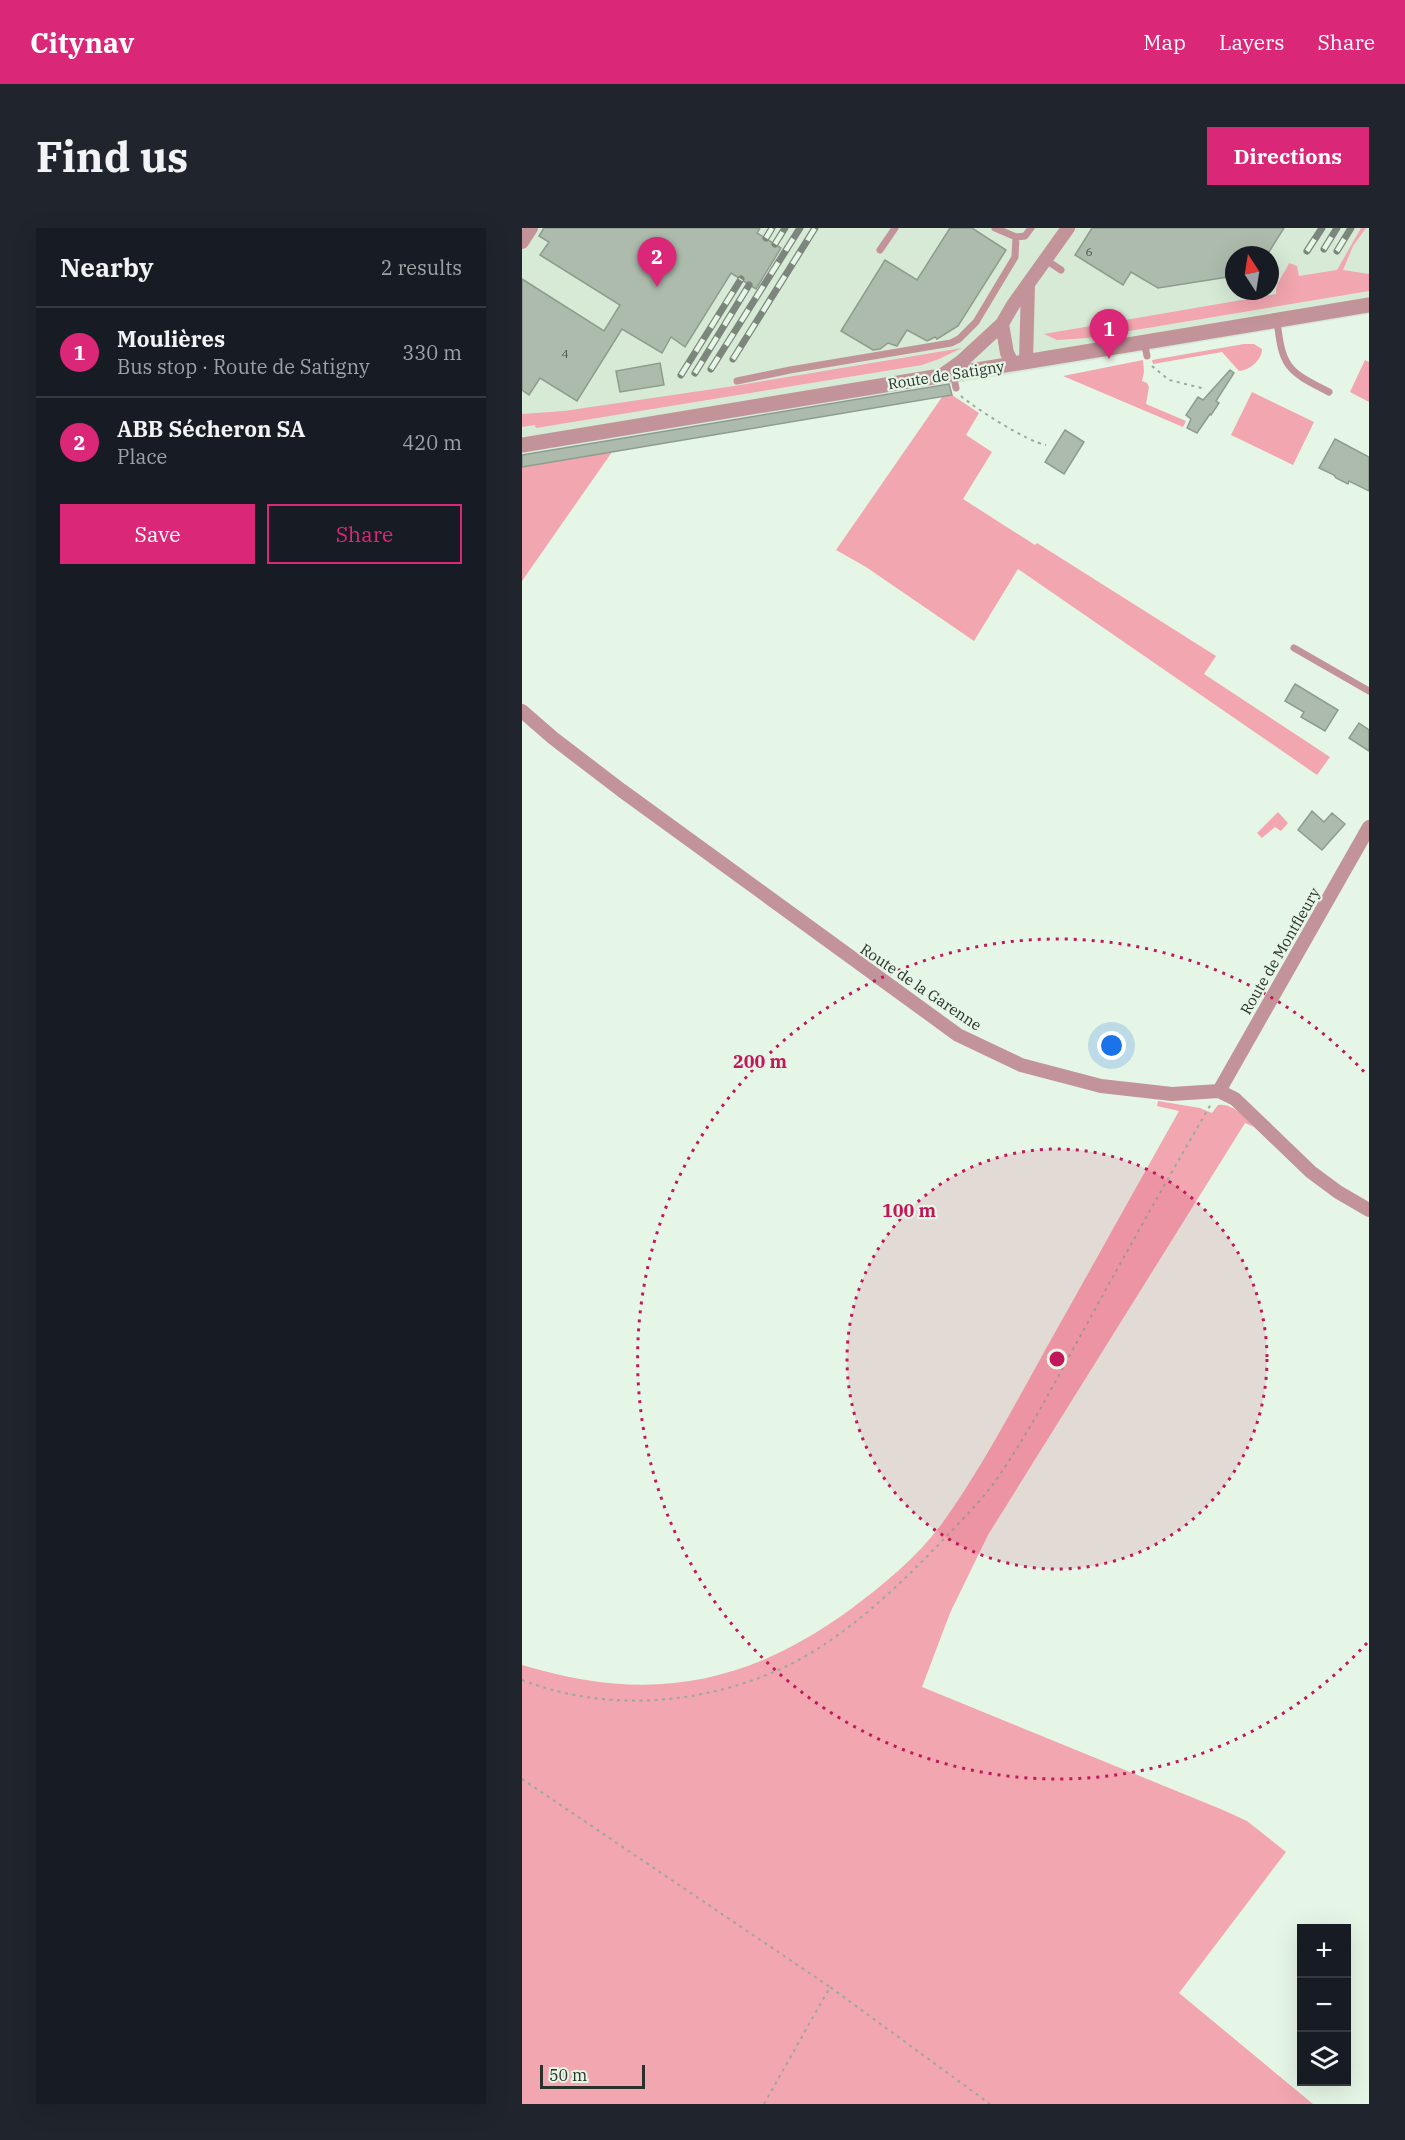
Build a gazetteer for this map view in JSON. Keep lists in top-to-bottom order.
{
  "streets": {
    "street": ["Route de Satigny", "Route de Montfleury", "Route de la Garenne"]
  },
  "crossings": [
    ["Route de Montfleury", "Route de la Garenne"]
  ],
  "house_numbers": ["6", "4"],
  "scale_bar": "50 m",
  "north": "top",
  "page": {
    "header": "Citynav",
    "nav": ["Map", "Layers", "Share"],
    "buttons": [
      "Directions",
      ["Save", "Share"]
    ],
    "title": "Find us",
    "heading": ["Nearby", "2 results"],
    "pins": ["2", "1"],
    "list": [
      {
        "mark": "1",
        "name": "Moulières",
        "note": "Bus stop · Route de Satigny",
        "value": "330 m"
      },
      {
        "mark": "2",
        "name": "ABB Sécheron SA",
        "note": "Place",
        "value": "420 m"
      }
    ],
    "map_buttons": ["+", "−"],
    "scale": "50 m"
  },
  "rings": ["200 m", "100 m"]
}
